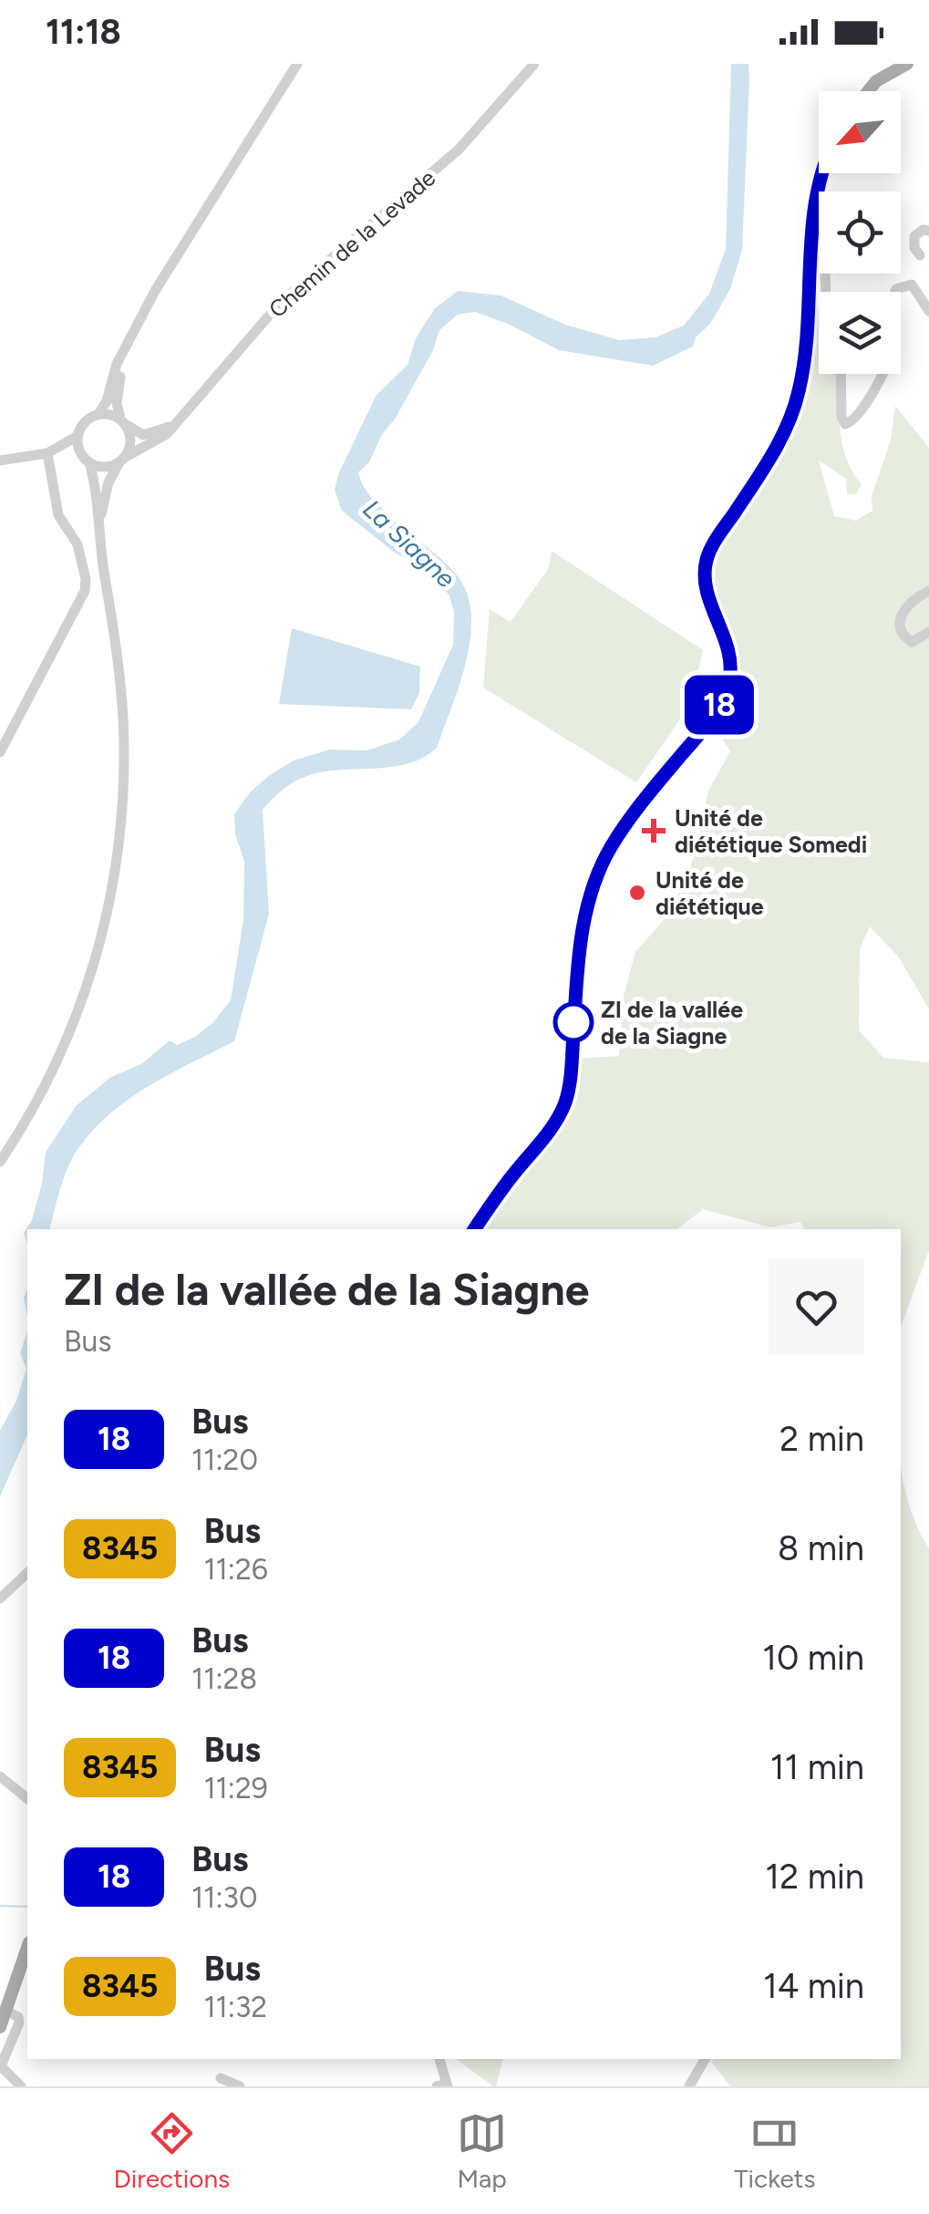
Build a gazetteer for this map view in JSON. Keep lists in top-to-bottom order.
{
  "streets": {
    "street": ["Chemin de la Levade"]
  },
  "water": ["La Siagne"],
  "places": {
    "health": ["Unité de diététique Somedi"],
    "other": ["Unité de diététique", "ZI de la vallée de la Siagne"]
  },
  "lines": ["bus line 18"],
  "north": "bottom left",
  "page": {
    "status": "11:18",
    "on_map": "18",
    "heading": ["ZI de la vallée de la Siagne", "Bus"],
    "list": [
      {
        "mark": "18",
        "name": "Bus",
        "note": "11:20",
        "value": "2 min"
      },
      {
        "mark": "8345",
        "name": "Bus",
        "note": "11:26",
        "value": "8 min"
      },
      {
        "mark": "18",
        "name": "Bus",
        "note": "11:28",
        "value": "10 min"
      },
      {
        "mark": "8345",
        "name": "Bus",
        "note": "11:29",
        "value": "11 min"
      },
      {
        "mark": "18",
        "name": "Bus",
        "note": "11:30",
        "value": "12 min"
      },
      {
        "mark": "8345",
        "name": "Bus",
        "note": "11:32",
        "value": "14 min"
      }
    ],
    "tabs": ["Directions", "Map", "Tickets"]
  }
}
